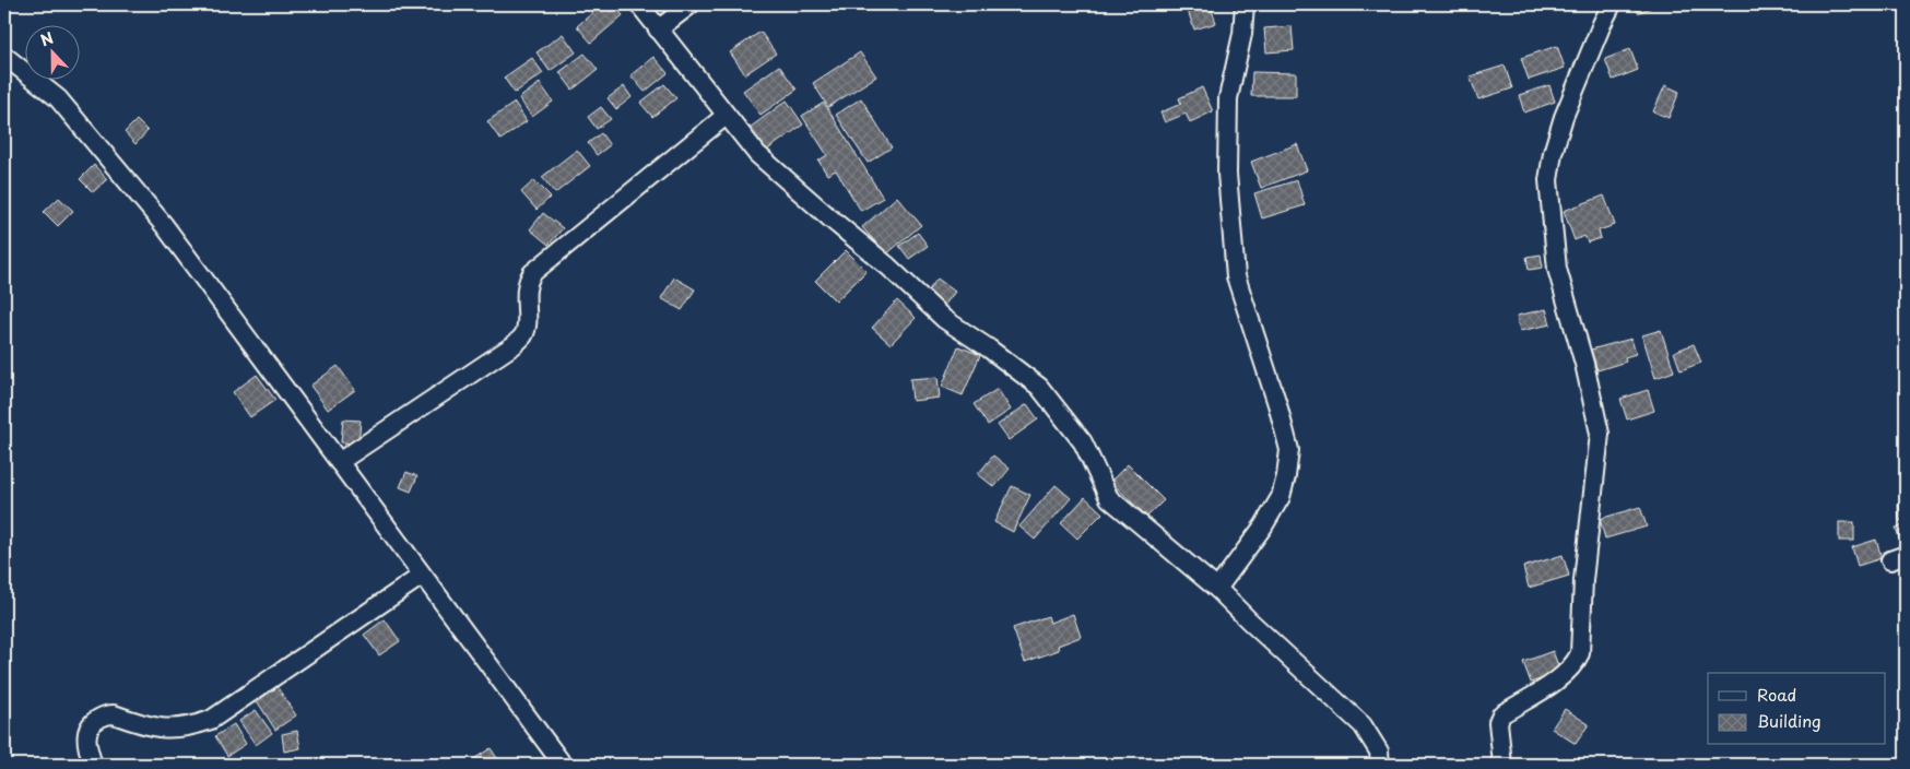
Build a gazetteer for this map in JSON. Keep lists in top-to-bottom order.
{
  "legend": ["Road", "Building"],
  "north": "top"
}
